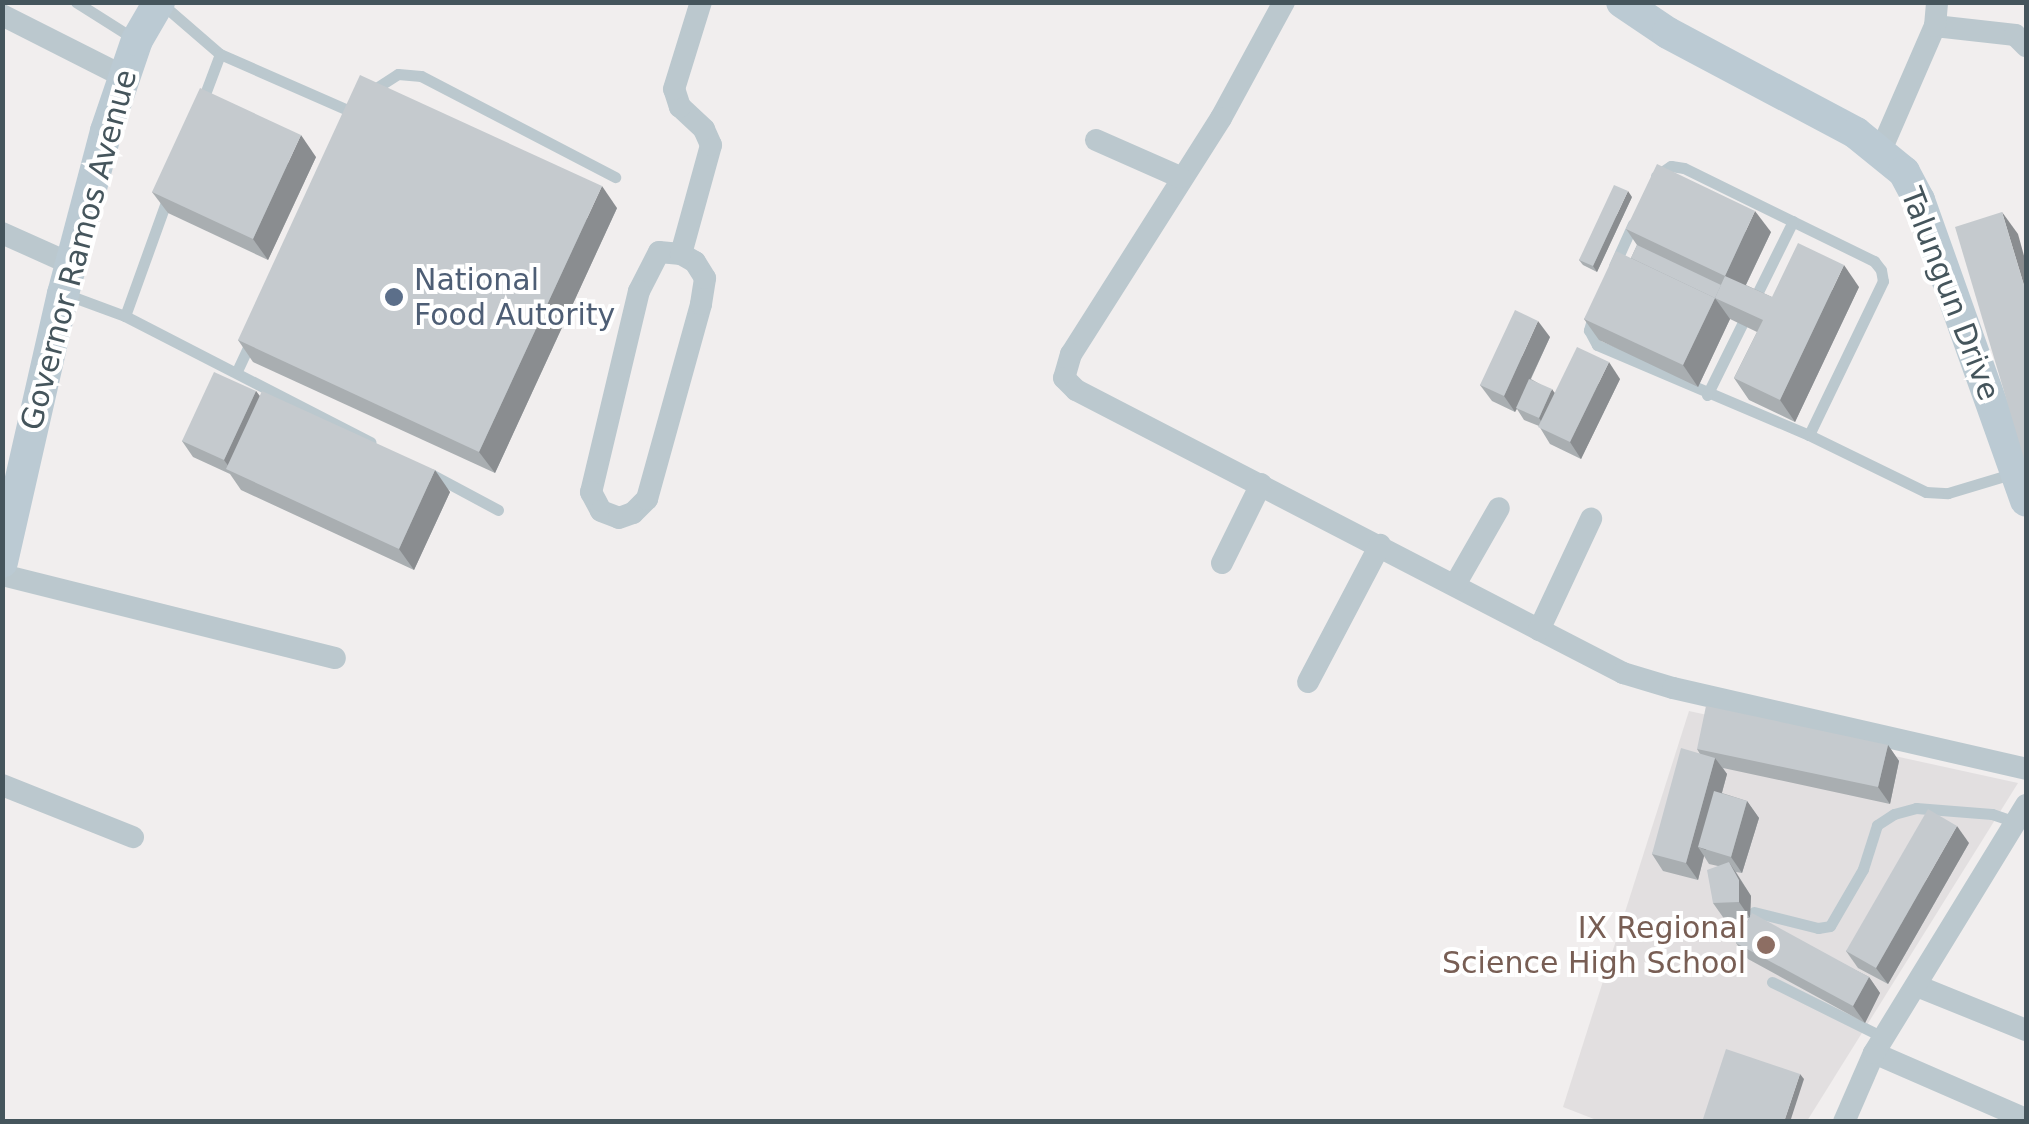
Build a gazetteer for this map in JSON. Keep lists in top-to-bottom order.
{
  "streets": {
    "street": ["Governor Ramos Avenue", "Talungun Drive"]
  },
  "places": ["National Food Autority", "IX Regional Science High School"]
}
